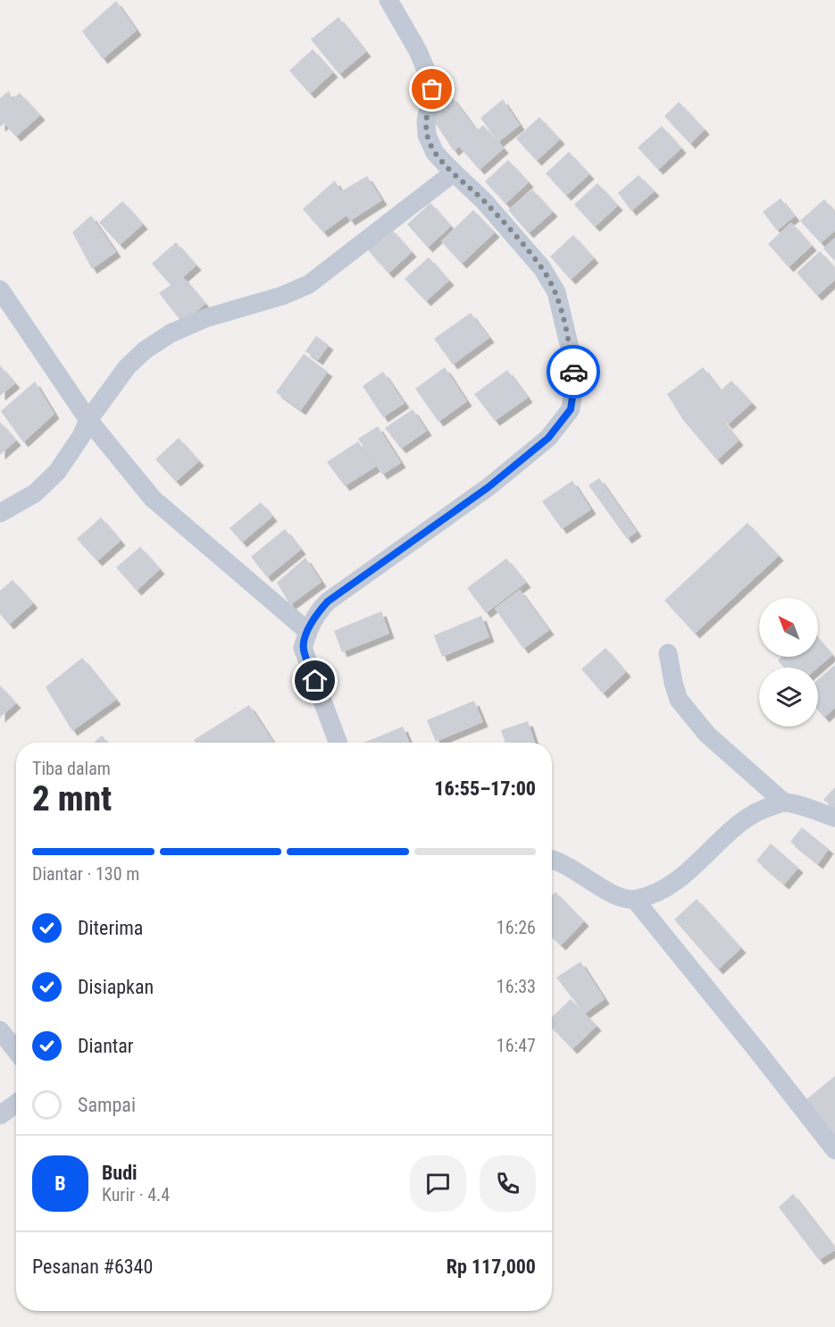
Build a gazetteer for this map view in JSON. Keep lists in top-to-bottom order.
{
  "north": "top left",
  "page": {
    "heading": ["2 mnt", "Tiba dalam", "16:55–17:00"],
    "panel": [
      "Budi",
      "Kurir · 4.4",
      "Pesanan #6340",
      "Rp 117,000"
    ],
    "bar": "Diantar · 130 m",
    "list": [
      ["Diterima", "16:26"],
      ["Disiapkan", "16:33"],
      ["Diantar", "16:47"],
      "Sampai"
    ],
    "round": "B"
  }
}
